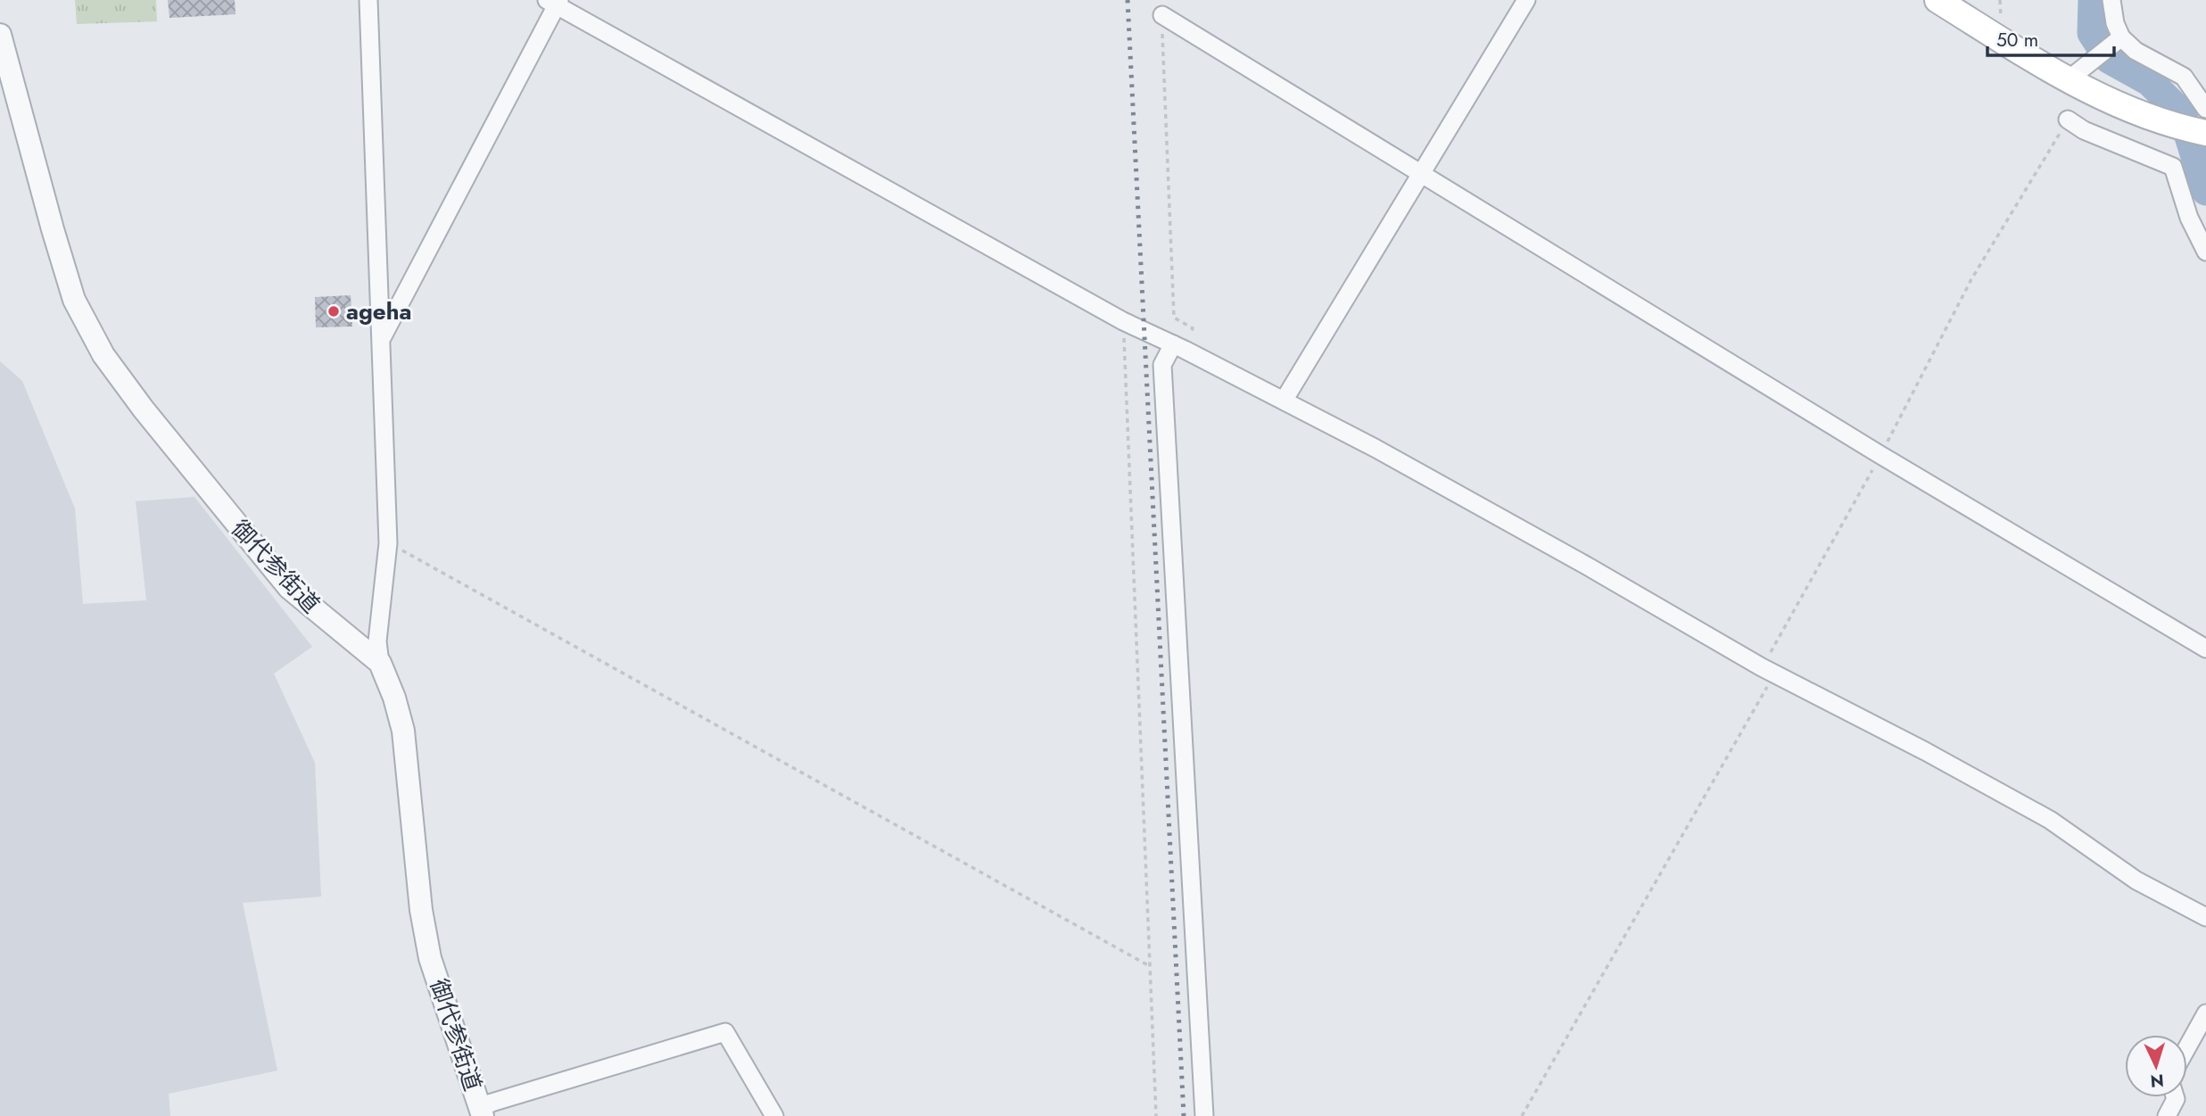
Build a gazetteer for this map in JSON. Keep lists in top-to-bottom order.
{
  "streets": {
    "street": ["御代参街道"]
  },
  "places": ["ageha"],
  "scale_bar": "50 m",
  "north": "bottom"
}
